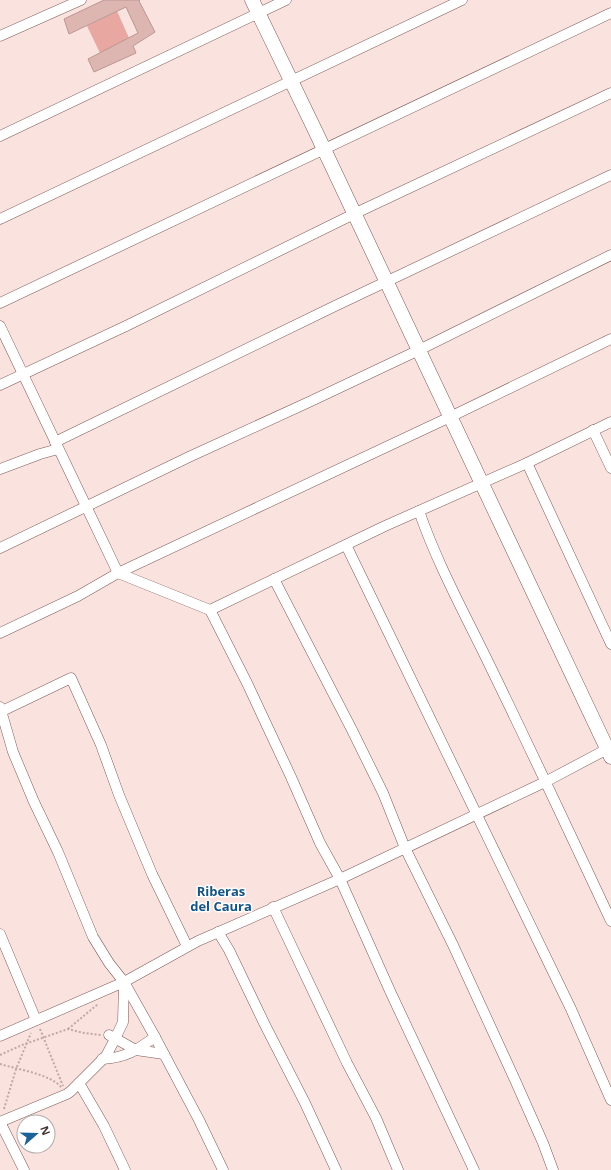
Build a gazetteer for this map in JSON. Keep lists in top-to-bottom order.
{
  "districts": ["Riberas del Caura"],
  "north": "right"
}
